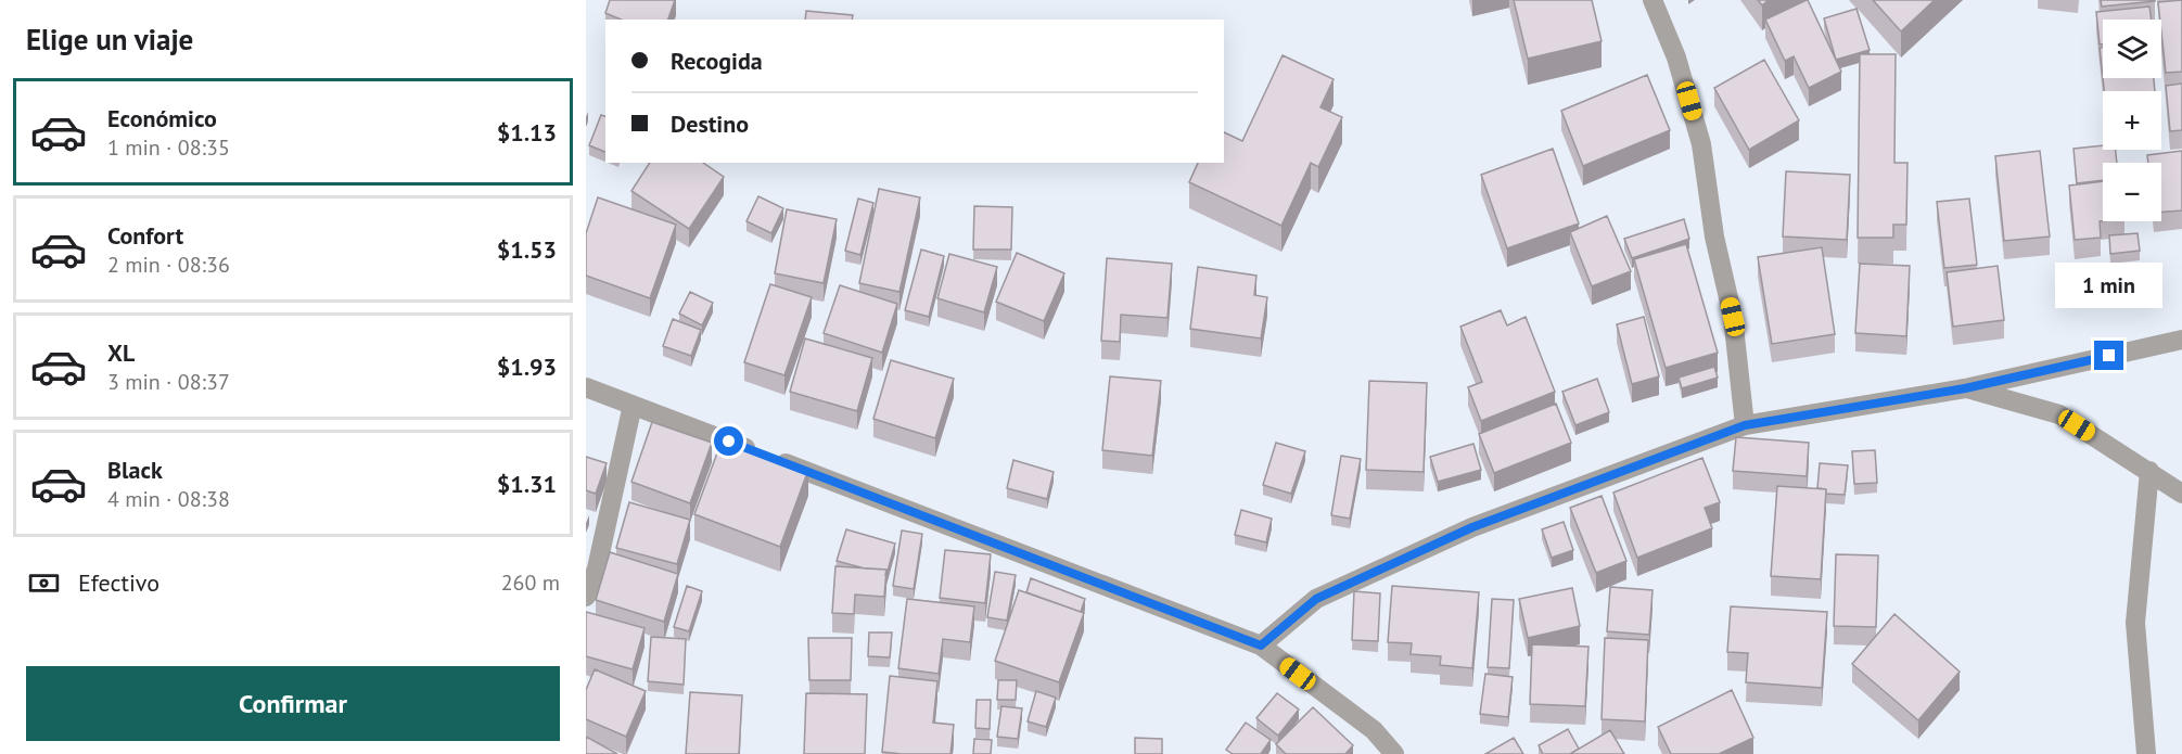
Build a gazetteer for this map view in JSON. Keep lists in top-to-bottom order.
{
  "page": {
    "heading": "Elige un viaje",
    "map_buttons": ["+", "−"],
    "banner": ["Recogida", "Destino"],
    "list": [
      {
        "name": "Económico",
        "note": "1 min · 08:35",
        "value": "$1.13"
      },
      {
        "name": "Confort",
        "note": "2 min · 08:36",
        "value": "$1.53"
      },
      {
        "name": "XL",
        "note": "3 min · 08:37",
        "value": "$1.93"
      },
      {
        "name": "Black",
        "note": "4 min · 08:38",
        "value": "$1.31"
      }
    ],
    "bubble": "1 min",
    "pay": ["Efectivo", "260 m"],
    "buttons": "Confirmar"
  }
}
